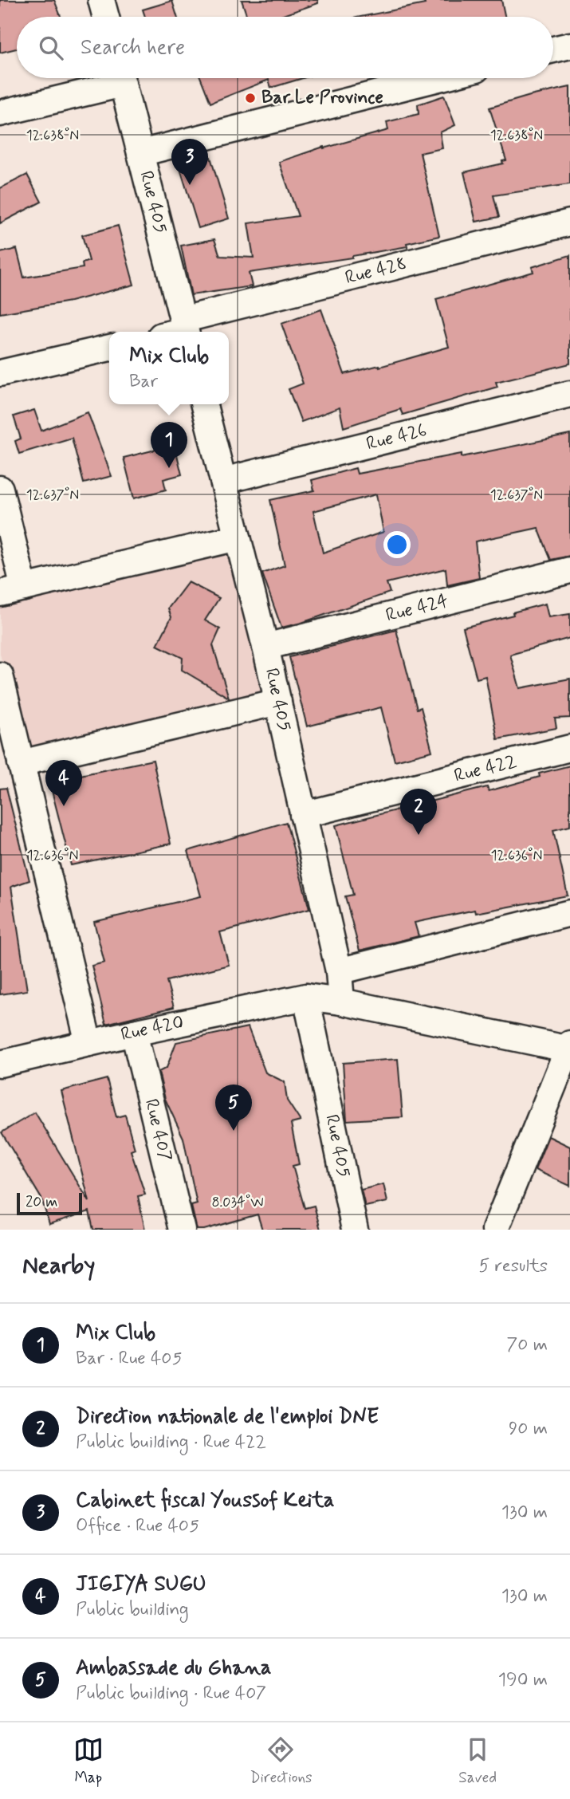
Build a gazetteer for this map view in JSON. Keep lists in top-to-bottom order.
{
  "streets": {
    "street": [
      "Rue 405",
      "Rue 428",
      "Rue 426",
      "Rue 424",
      "Rue 422",
      "Rue 420",
      "Rue 407"
    ]
  },
  "crossings": [
    ["Rue 405", "Rue 428"],
    ["Rue 405", "Rue 426"],
    ["Rue 405", "Rue 424"],
    ["Rue 405", "Rue 422"],
    ["Rue 405", "Rue 420"],
    ["Rue 420", "Rue 407"]
  ],
  "places": ["Bar Le Province"],
  "scale_bar": "20 m",
  "page": {
    "search": "Search here",
    "pins": [
      "3",
      "1",
      "4",
      "2",
      "5"
    ],
    "popup": ["Mix Club", "Bar"],
    "scale": "20 m",
    "heading": ["Nearby", "5 results"],
    "list": [
      {
        "mark": "1",
        "name": "Mix Club",
        "note": "Bar · Rue 405",
        "value": "70 m"
      },
      {
        "mark": "2",
        "name": "Direction nationale de l'emploi DNE",
        "note": "Public building · Rue 422",
        "value": "90 m"
      },
      {
        "mark": "3",
        "name": "Cabinet fiscal Youssof Keita",
        "note": "Office · Rue 405",
        "value": "130 m"
      },
      {
        "mark": "4",
        "name": "JIGIYA SUGU",
        "note": "Public building",
        "value": "130 m"
      },
      {
        "mark": "5",
        "name": "Ambassade du Ghana",
        "note": "Public building · Rue 407",
        "value": "190 m"
      }
    ],
    "nav": ["Map", "Directions", "Saved"]
  },
  "coordinates": [
    "12.638°N",
    "12.637°N",
    "12.636°N",
    "8.034°W"
  ]
}
